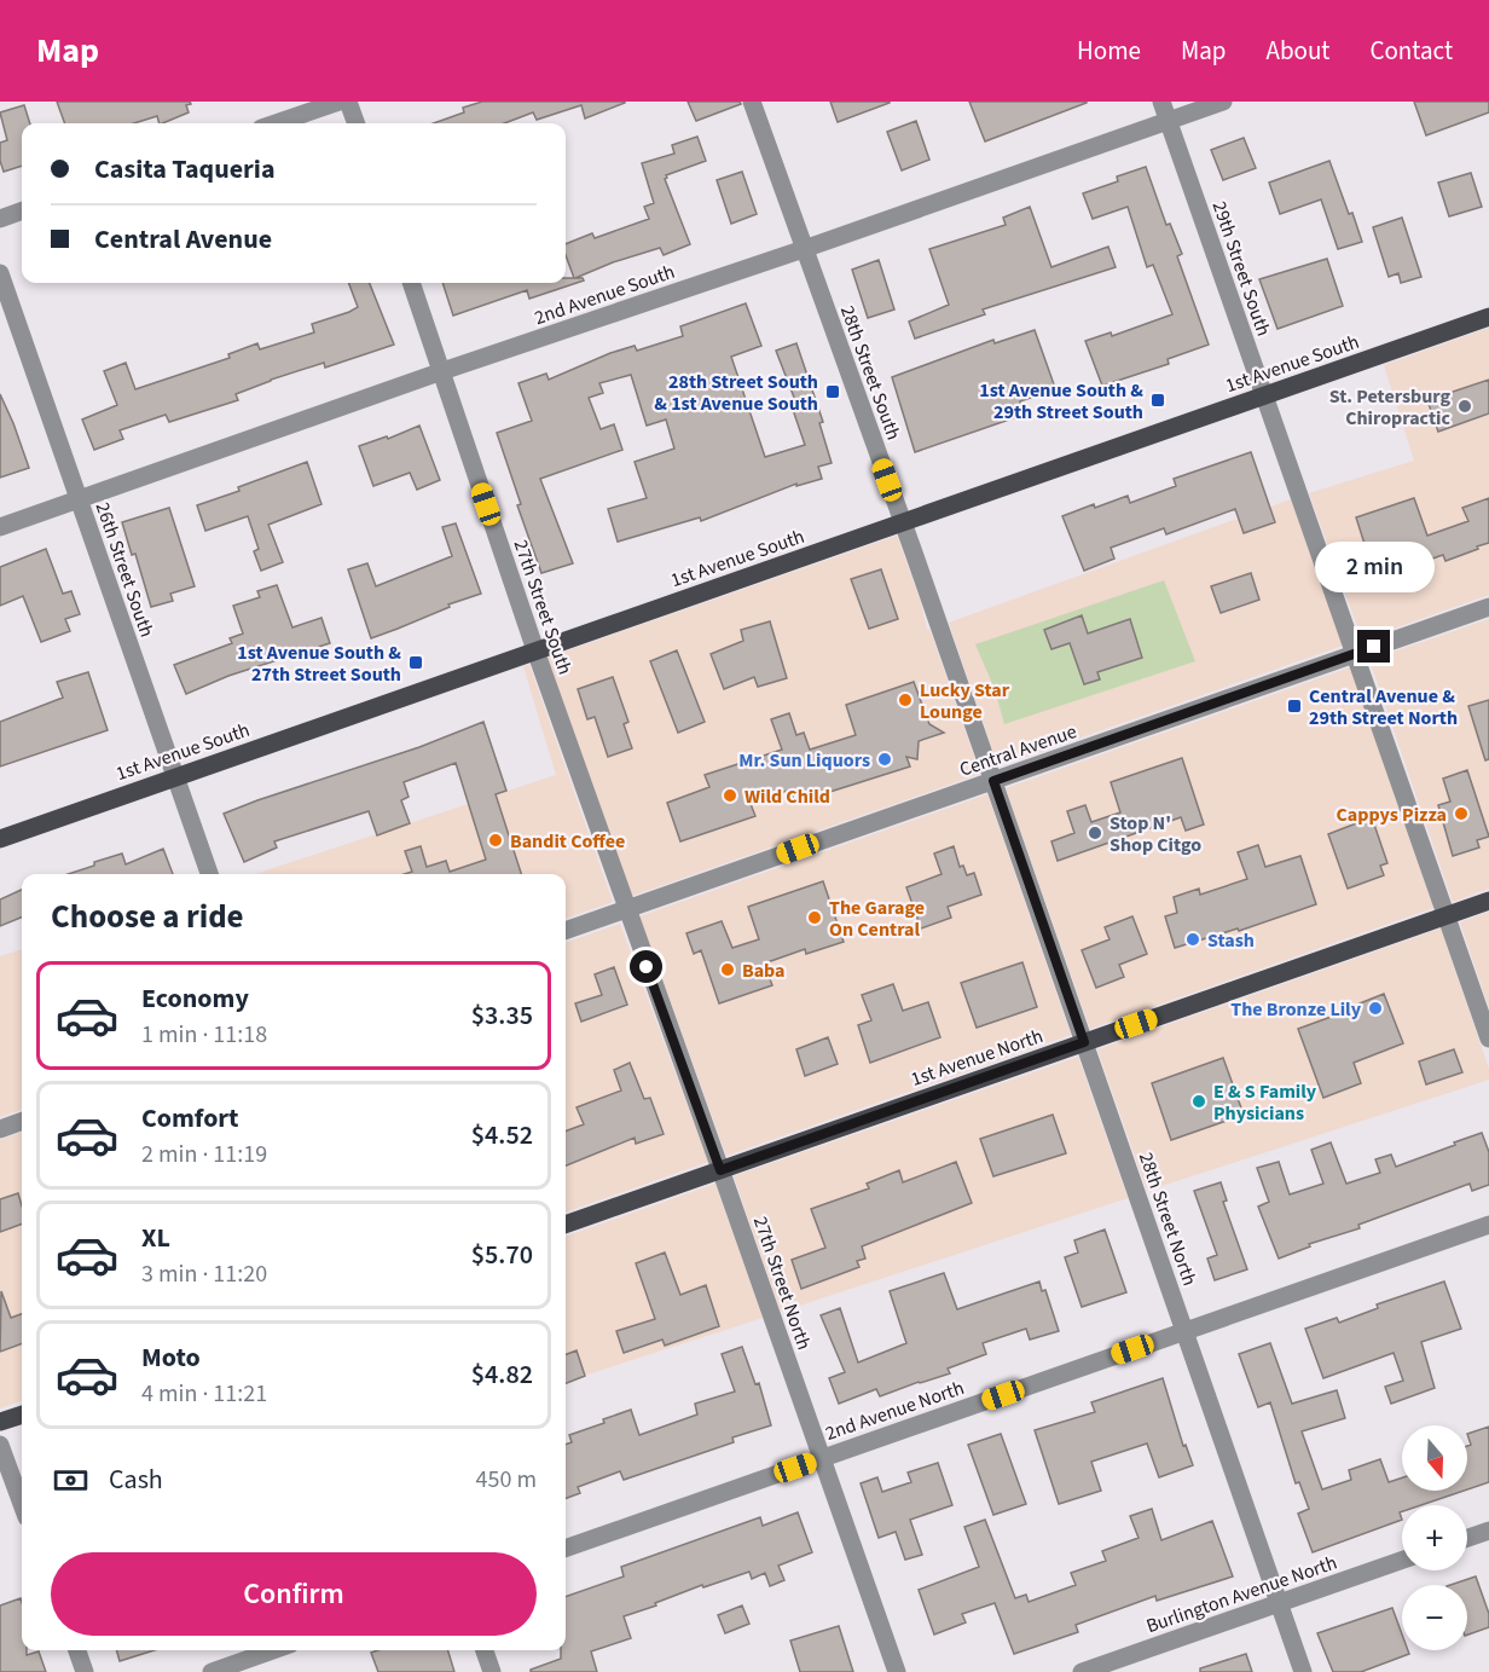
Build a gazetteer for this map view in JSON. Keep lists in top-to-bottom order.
{
  "streets": {
    "main road": ["1st Avenue South", "1st Avenue North"],
    "street": [
      "29th Street South",
      "2nd Avenue South",
      "28th Street South",
      "26th Street South",
      "27th Street South",
      "Central Avenue",
      "28th Street North",
      "27th Street North",
      "2nd Avenue North",
      "Burlington Avenue North"
    ]
  },
  "crossings": [
    ["29th Street South", "2nd Avenue South"],
    ["29th Street South", "1st Avenue South"],
    ["29th Street South", "Central Avenue"],
    ["29th Street South", "1st Avenue North"],
    ["2nd Avenue South", "28th Street South"],
    ["2nd Avenue South", "26th Street South"],
    ["2nd Avenue South", "27th Street South"],
    ["1st Avenue South", "28th Street South"],
    ["1st Avenue South", "26th Street South"],
    ["1st Avenue South", "27th Street South"],
    ["28th Street South", "Central Avenue"],
    ["28th Street South", "28th Street North"],
    ["27th Street South", "Central Avenue"],
    ["27th Street South", "27th Street North"],
    ["Central Avenue", "28th Street North"],
    ["Central Avenue", "27th Street North"],
    ["1st Avenue North", "28th Street North"],
    ["1st Avenue North", "27th Street North"],
    ["28th Street North", "2nd Avenue North"],
    ["28th Street North", "Burlington Avenue North"],
    ["27th Street North", "2nd Avenue North"]
  ],
  "places": {
    "transit": [
      "28th Street South & 1st Avenue South",
      "1st Avenue South & 29th Street South",
      "1st Avenue South & 27th Street South",
      "Central Avenue & 29th Street North"
    ],
    "other": [
      "St. Petersburg Chiropractic",
      "Lucky Star Lounge",
      "Mr. Sun Liquors",
      "Wild Child",
      "Cappys Pizza",
      "Stop N' Shop Citgo",
      "Bandit Coffee",
      "The Garage On Central",
      "Stash",
      "Baba",
      "The Bronze Lily",
      "E & S Family Physicians"
    ]
  },
  "north": "bottom",
  "page": {
    "header": "Map",
    "nav": [
      "Home",
      "Map",
      "About",
      "Contact"
    ],
    "banner": ["Casita Taqueria", "Central Avenue"],
    "bubble": "2 min",
    "heading": "Choose a ride",
    "list": [
      {
        "name": "Economy",
        "note": "1 min · 11:18",
        "value": "$3.35"
      },
      {
        "name": "Comfort",
        "note": "2 min · 11:19",
        "value": "$4.52"
      },
      {
        "name": "XL",
        "note": "3 min · 11:20",
        "value": "$5.70"
      },
      {
        "name": "Moto",
        "note": "4 min · 11:21",
        "value": "$4.82"
      }
    ],
    "map_buttons": ["+", "−"],
    "pay": ["Cash", "450 m"],
    "buttons": "Confirm"
  }
}
